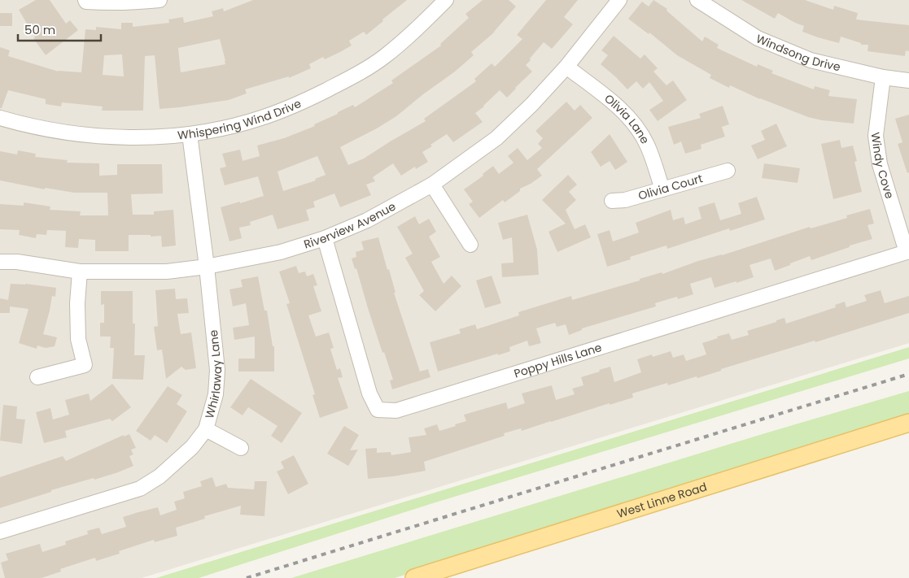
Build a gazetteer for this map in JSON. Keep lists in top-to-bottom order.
{
  "streets": {
    "main road": ["West Linne Road"],
    "street": [
      "Windsong Drive",
      "Whispering Wind Drive",
      "Olivia Lane",
      "Windy Cove",
      "Olivia Court",
      "Riverview Avenue",
      "Poppy Hills Lane",
      "Whirlaway Lane"
    ]
  },
  "crossings": [
    ["Windsong Drive", "Windy Cove"],
    ["Whispering Wind Drive", "Whirlaway Lane"],
    ["Olivia Lane", "Olivia Court"],
    ["Olivia Lane", "Riverview Avenue"],
    ["Windy Cove", "Poppy Hills Lane"],
    ["Riverview Avenue", "Poppy Hills Lane"],
    ["Riverview Avenue", "Whirlaway Lane"]
  ],
  "scale_bar": "50 m"
}
